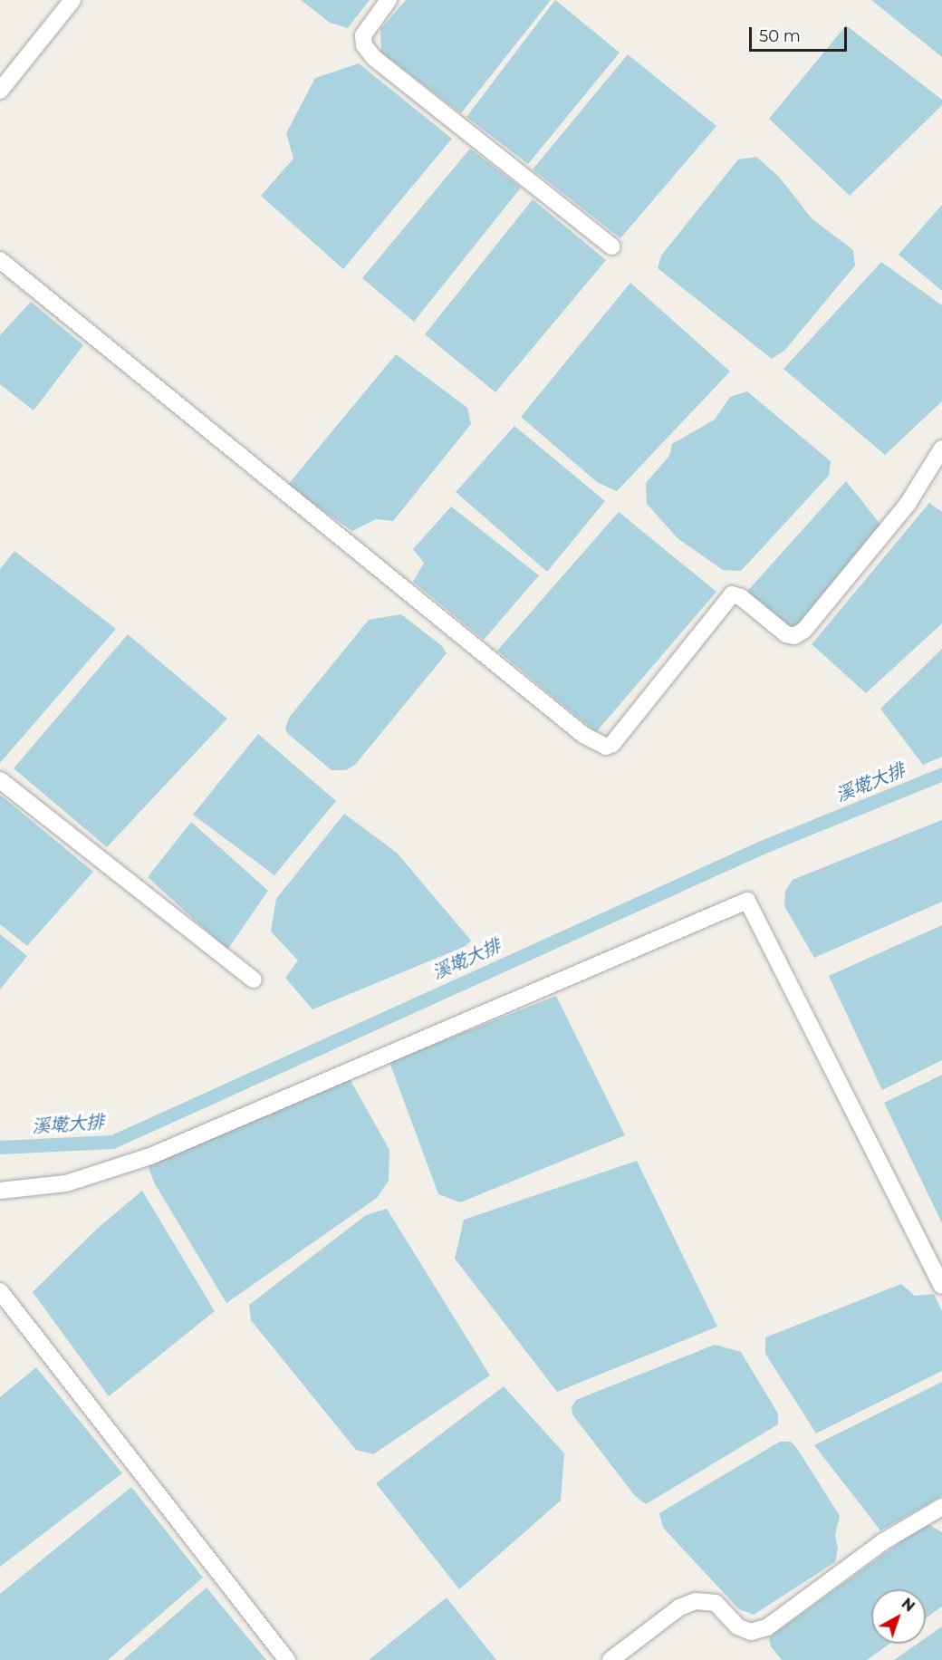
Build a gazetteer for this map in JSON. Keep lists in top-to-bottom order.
{
  "water": ["溪墘大排"],
  "scale_bar": "50 m",
  "north": "top right"
}
